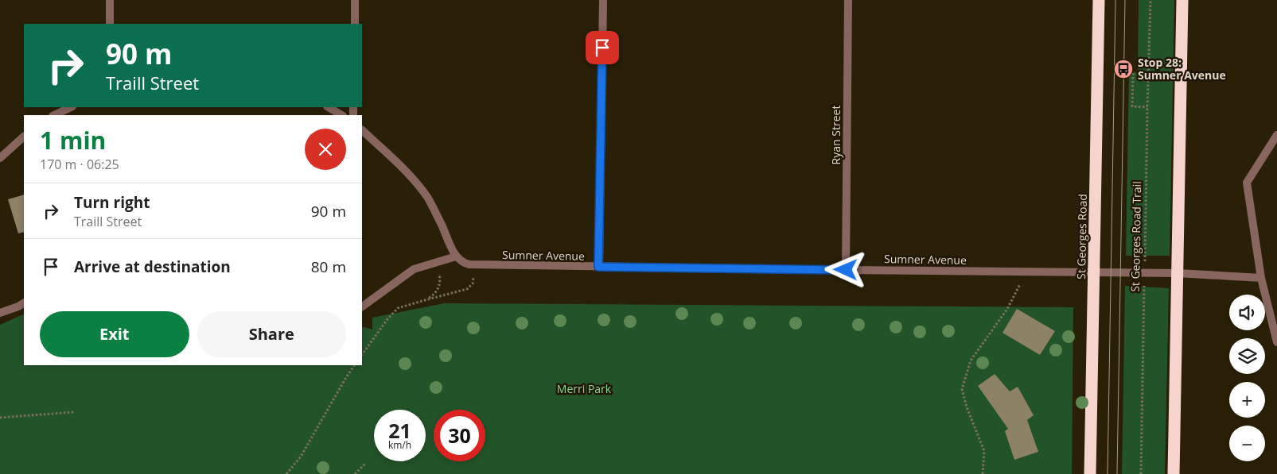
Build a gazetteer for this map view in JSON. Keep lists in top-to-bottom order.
{
  "streets": {
    "highway": ["St Georges Road"],
    "street": ["Ryan Street", "Sumner Avenue"],
    "path": ["St Georges Road Trail"]
  },
  "crossings": [
    ["Ryan Street", "Sumner Avenue"],
    ["St Georges Road", "Sumner Avenue"],
    ["St Georges Road Trail", "Sumner Avenue"]
  ],
  "parks": ["Merri Park"],
  "places": {
    "bus stop": ["Stop 28: Sumner Avenue"]
  },
  "page": {
    "turn": ["90 m", "Traill Street"],
    "heading": ["1 min", "170 m · 06:25"],
    "list": [
      {
        "name": "Turn right",
        "note": "Traill Street",
        "value": "90 m"
      },
      {
        "name": "Arrive at destination",
        "value": "80 m"
      }
    ],
    "map_buttons": ["+", "−"],
    "buttons": ["Exit", "Share"],
    "speed": "21 km/h",
    "limit": "30"
  }
}
